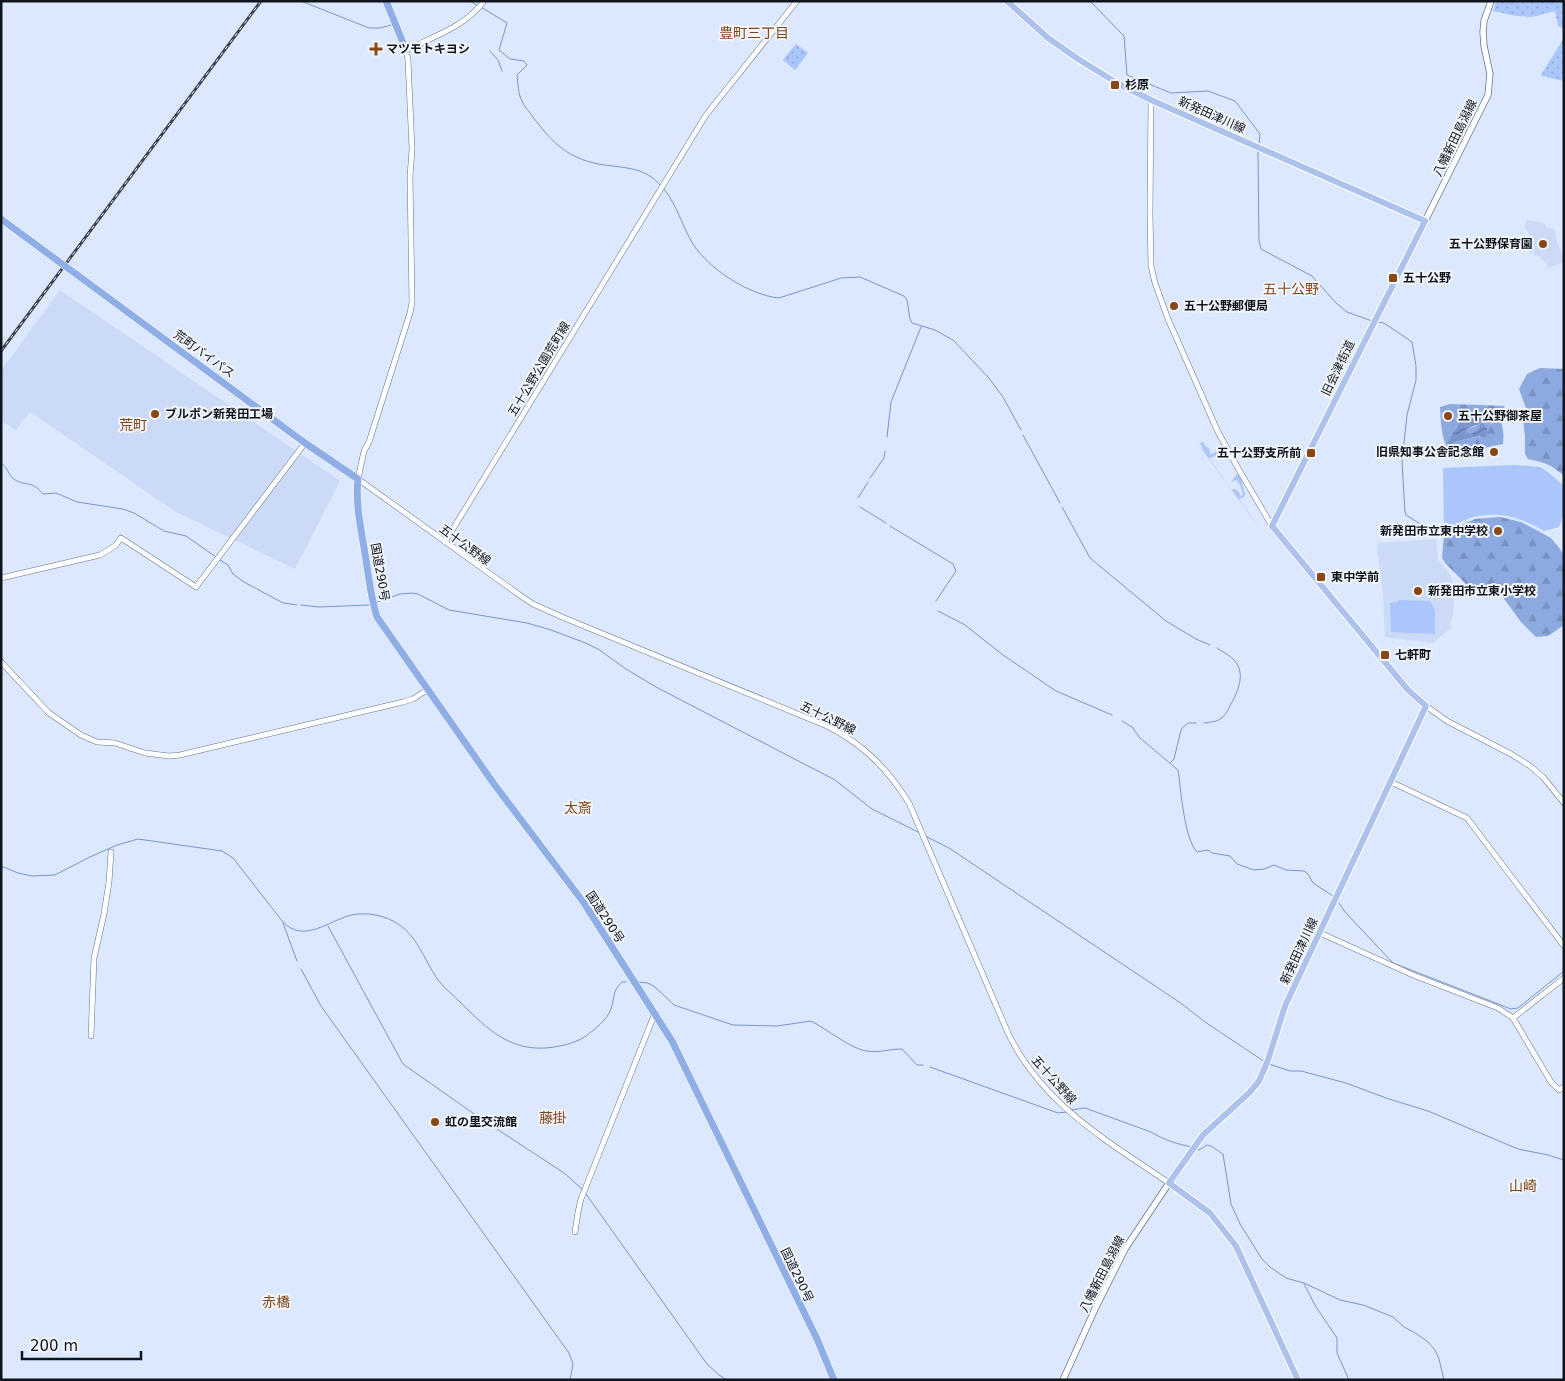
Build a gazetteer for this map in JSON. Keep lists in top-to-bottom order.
{
  "streets": {
    "highway": ["荒町バイパス", "国道290号"],
    "main road": ["新発田津川線", "八幡新田島潟線", "旧会津街道"],
    "street": ["五十公野公園荒町線", "五十公野線"]
  },
  "crossings": [
    ["新発田津川線", "八幡新田島潟線"],
    ["新発田津川線", "旧会津街道"],
    ["新発田津川線", "五十公野線"],
    ["八幡新田島潟線", "旧会津街道"],
    ["八幡新田島潟線", "五十公野線"],
    ["荒町バイパス", "五十公野線"],
    ["荒町バイパス", "国道290号"],
    ["五十公野公園荒町線", "五十公野線"],
    ["五十公野線", "国道290号"]
  ],
  "districts": [
    "豊町三丁目",
    "五十公野",
    "荒町",
    "太斎",
    "藤掛",
    "山崎",
    "赤橋"
  ],
  "places": {
    "health": ["マツモトキヨシ"],
    "transit": [
      "杉原",
      "五十公野",
      "五十公野支所前",
      "東中学前",
      "七軒町"
    ],
    "other": [
      "五十公野保育園",
      "五十公野郵便局",
      "ブルボン新発田工場",
      "五十公野御茶屋",
      "旧県知事公舎記念館",
      "新発田市立東中学校",
      "新発田市立東小学校",
      "虹の里交流館"
    ]
  },
  "scale_bar": "200 m"
}
